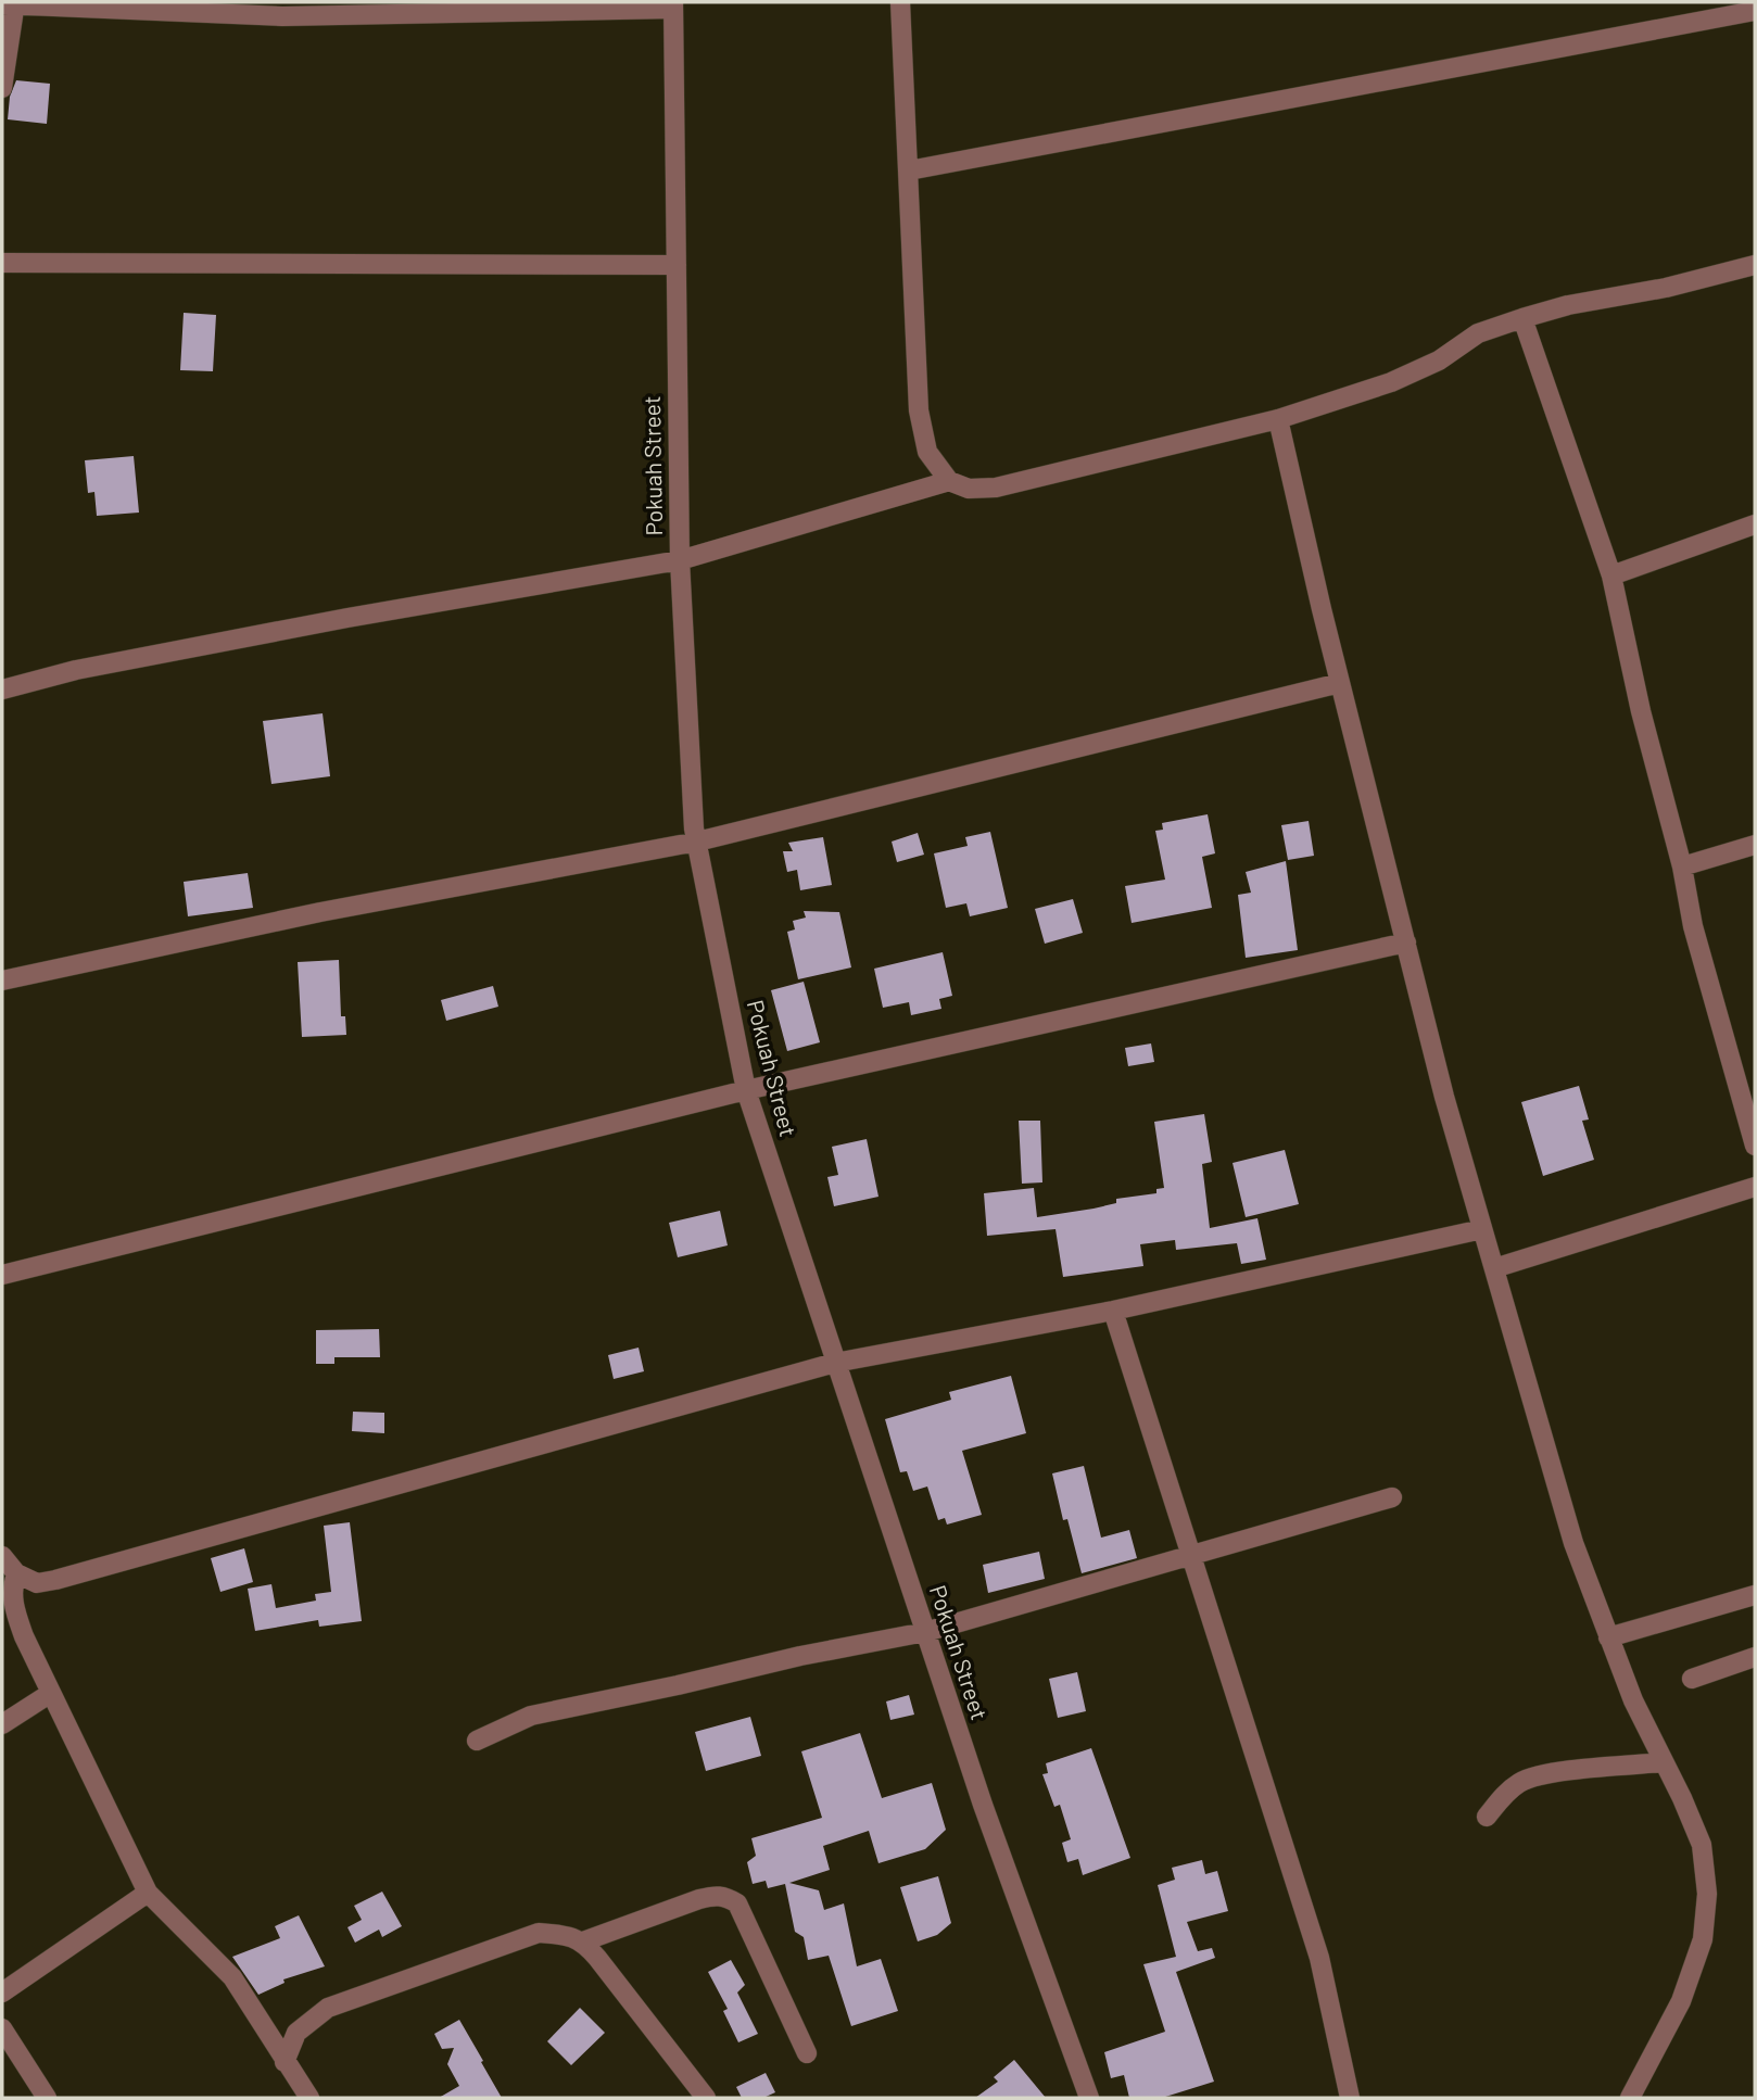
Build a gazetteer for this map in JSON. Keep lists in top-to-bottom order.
{
  "streets": {
    "street": ["Pokuah Street"]
  }
}
